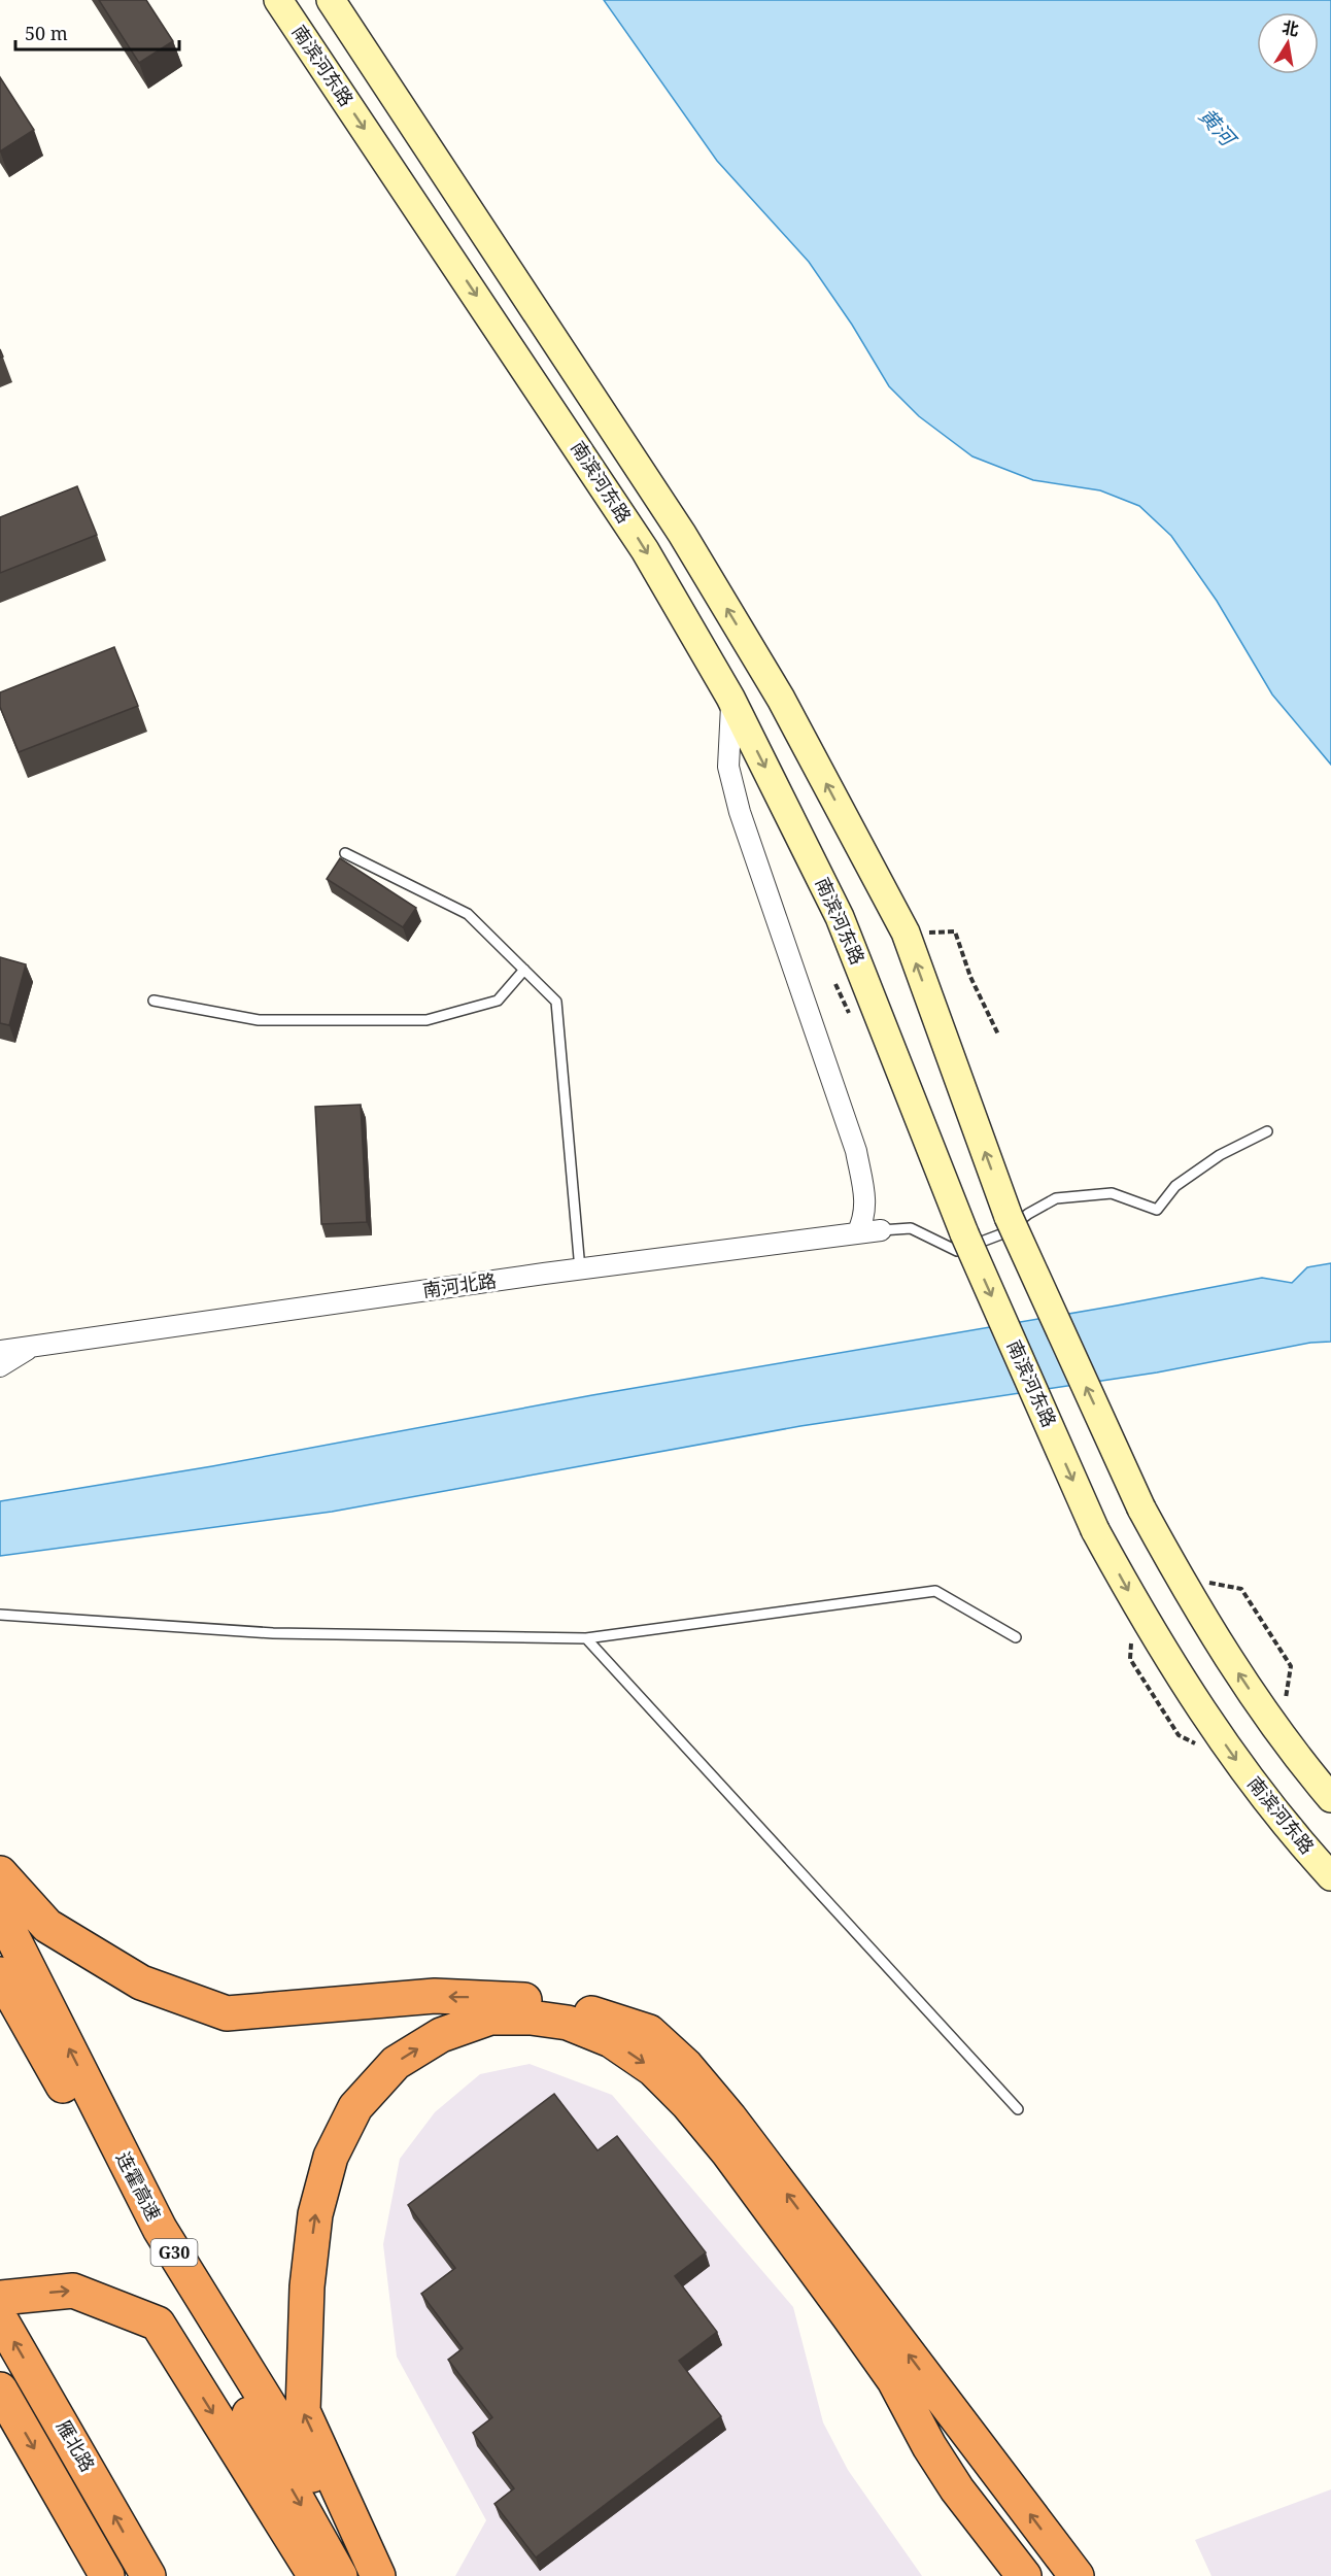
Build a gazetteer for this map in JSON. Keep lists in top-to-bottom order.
{
  "streets": {
    "highway": ["连霍高速", "G30", "雁北路"],
    "main road": ["南滨河东路"],
    "street": ["南河北路"]
  },
  "water": ["黄河"],
  "scale_bar": "50 m",
  "north": "top"
}
